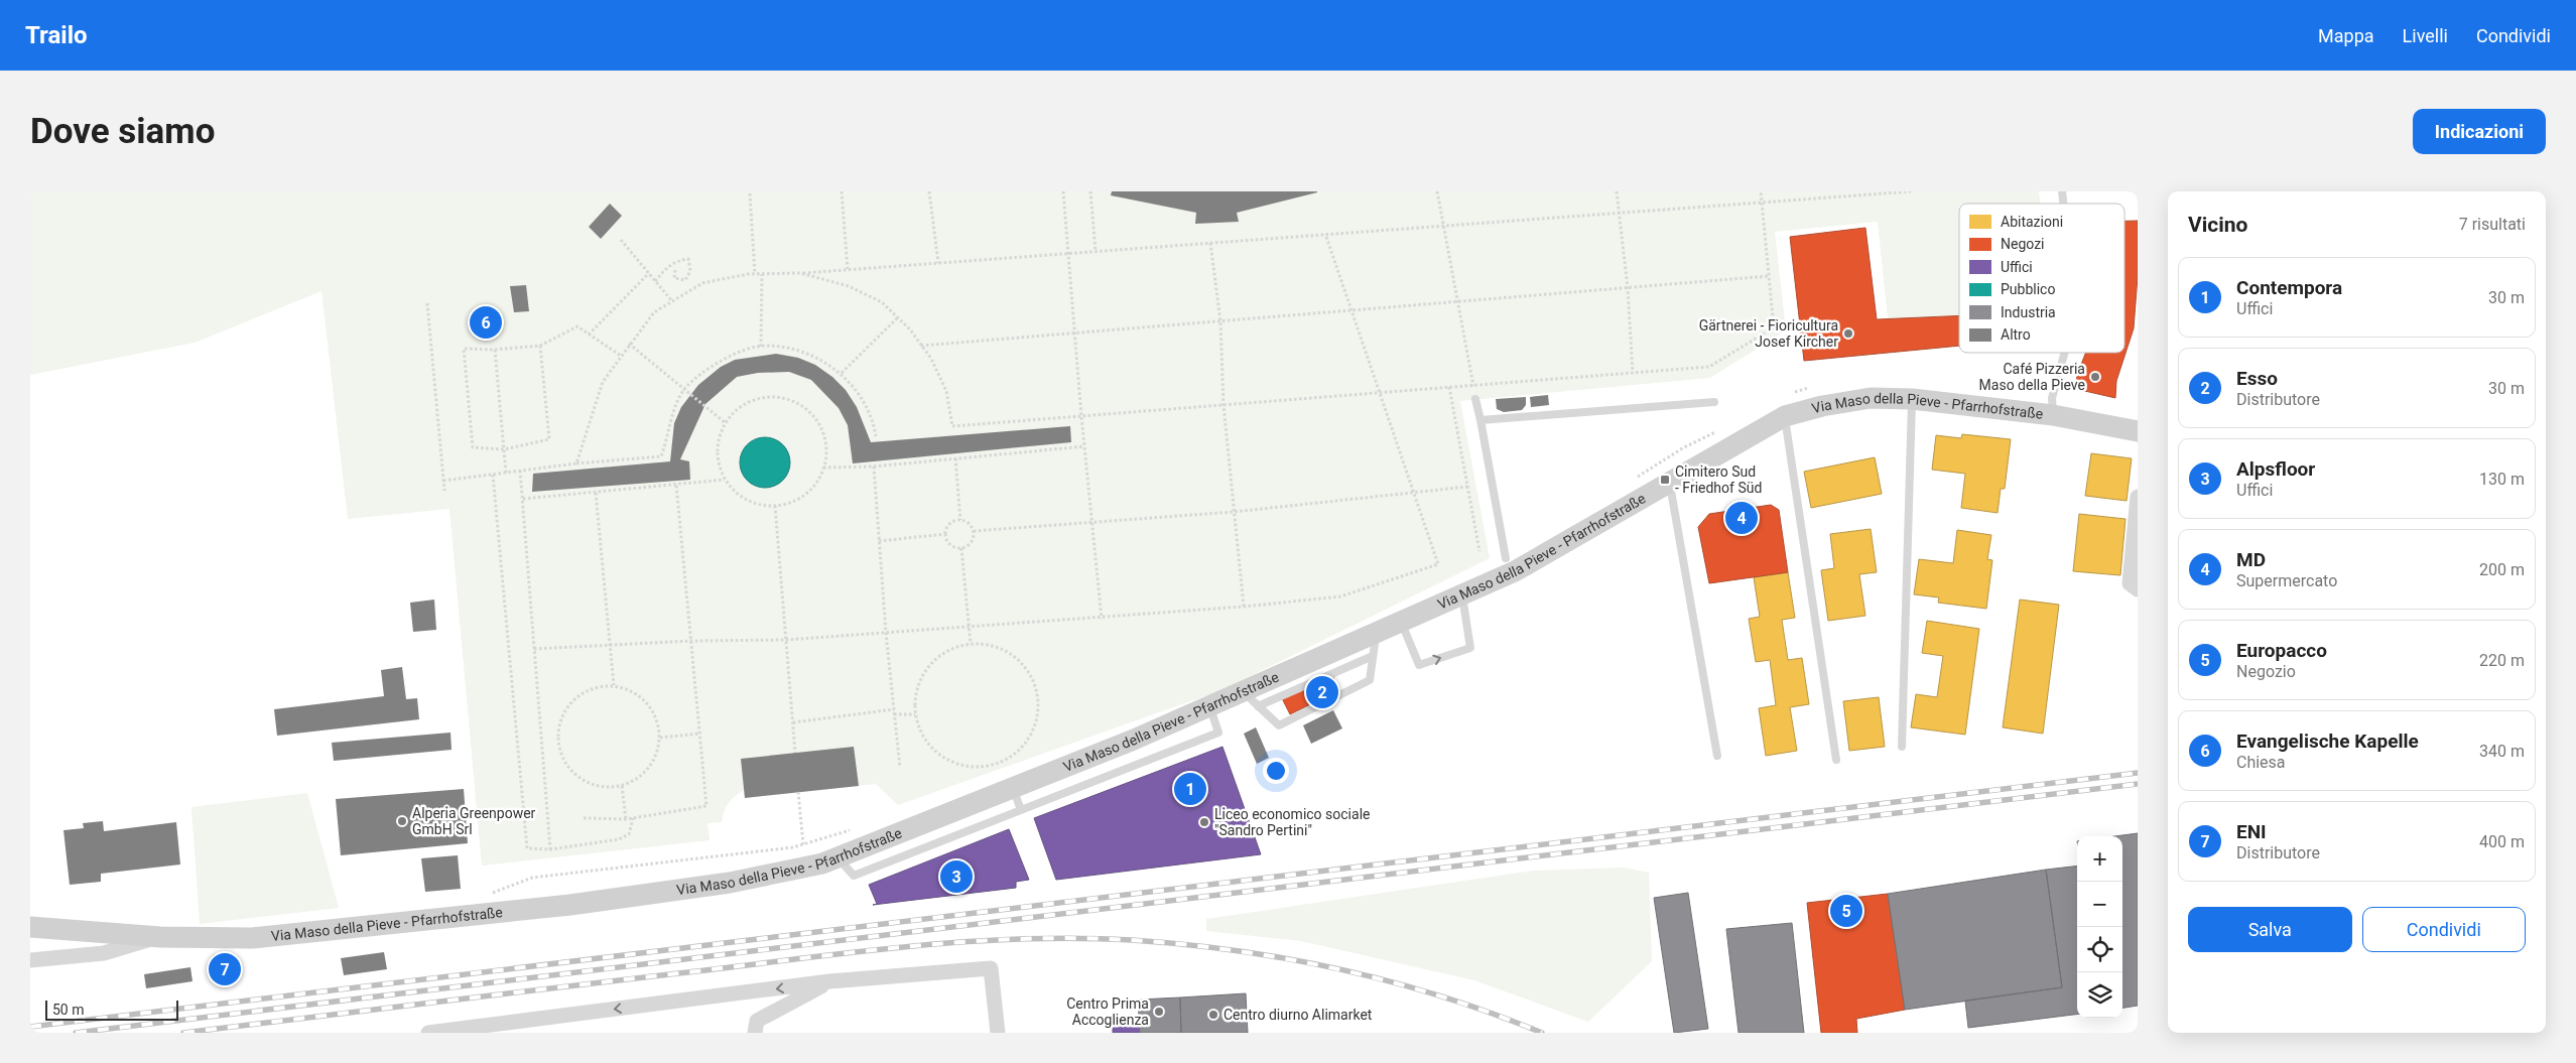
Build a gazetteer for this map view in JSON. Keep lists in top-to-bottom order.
{
  "streets": {
    "street": ["Via Maso della Pieve - Pfarrhofstraße"]
  },
  "places": {
    "other": [
      "Gärtnerei - Fioricultura Josef Kircher",
      "Café Pizzeria Maso della Pieve",
      "Alperia Greenpower GmbH Srl",
      "Liceo economico sociale \"Sandro Pertini\"",
      "Centro Prima Accoglienza",
      "Centro diurno Alimarket"
    ],
    "transit": ["Cimitero Sud - Friedhof Süd"]
  },
  "legend": [
    "Abitazioni",
    "Negozi",
    "Uffici",
    "Pubblico",
    "Industria",
    "Altro"
  ],
  "scale_bar": "50 m",
  "page": {
    "header": "Trailo",
    "nav": ["Mappa", "Livelli", "Condividi"],
    "buttons": [
      "Indicazioni",
      ["Salva", "Condividi"]
    ],
    "title": "Dove siamo",
    "heading": ["Vicino", "7 risultati"],
    "list": [
      {
        "mark": "1",
        "name": "Contempora",
        "note": "Uffici",
        "value": "30 m"
      },
      {
        "mark": "2",
        "name": "Esso",
        "note": "Distributore",
        "value": "30 m"
      },
      {
        "mark": "3",
        "name": "Alpsfloor",
        "note": "Uffici",
        "value": "130 m"
      },
      {
        "mark": "4",
        "name": "MD",
        "note": "Supermercato",
        "value": "200 m"
      },
      {
        "mark": "5",
        "name": "Europacco",
        "note": "Negozio",
        "value": "220 m"
      },
      {
        "mark": "6",
        "name": "Evangelische Kapelle",
        "note": "Chiesa",
        "value": "340 m"
      },
      {
        "mark": "7",
        "name": "ENI",
        "note": "Distributore",
        "value": "400 m"
      }
    ],
    "pins": [
      "6",
      "4",
      "2",
      "1",
      "3",
      "5",
      "7"
    ],
    "map_buttons": ["+", "−"],
    "scale": "50 m"
  }
}
